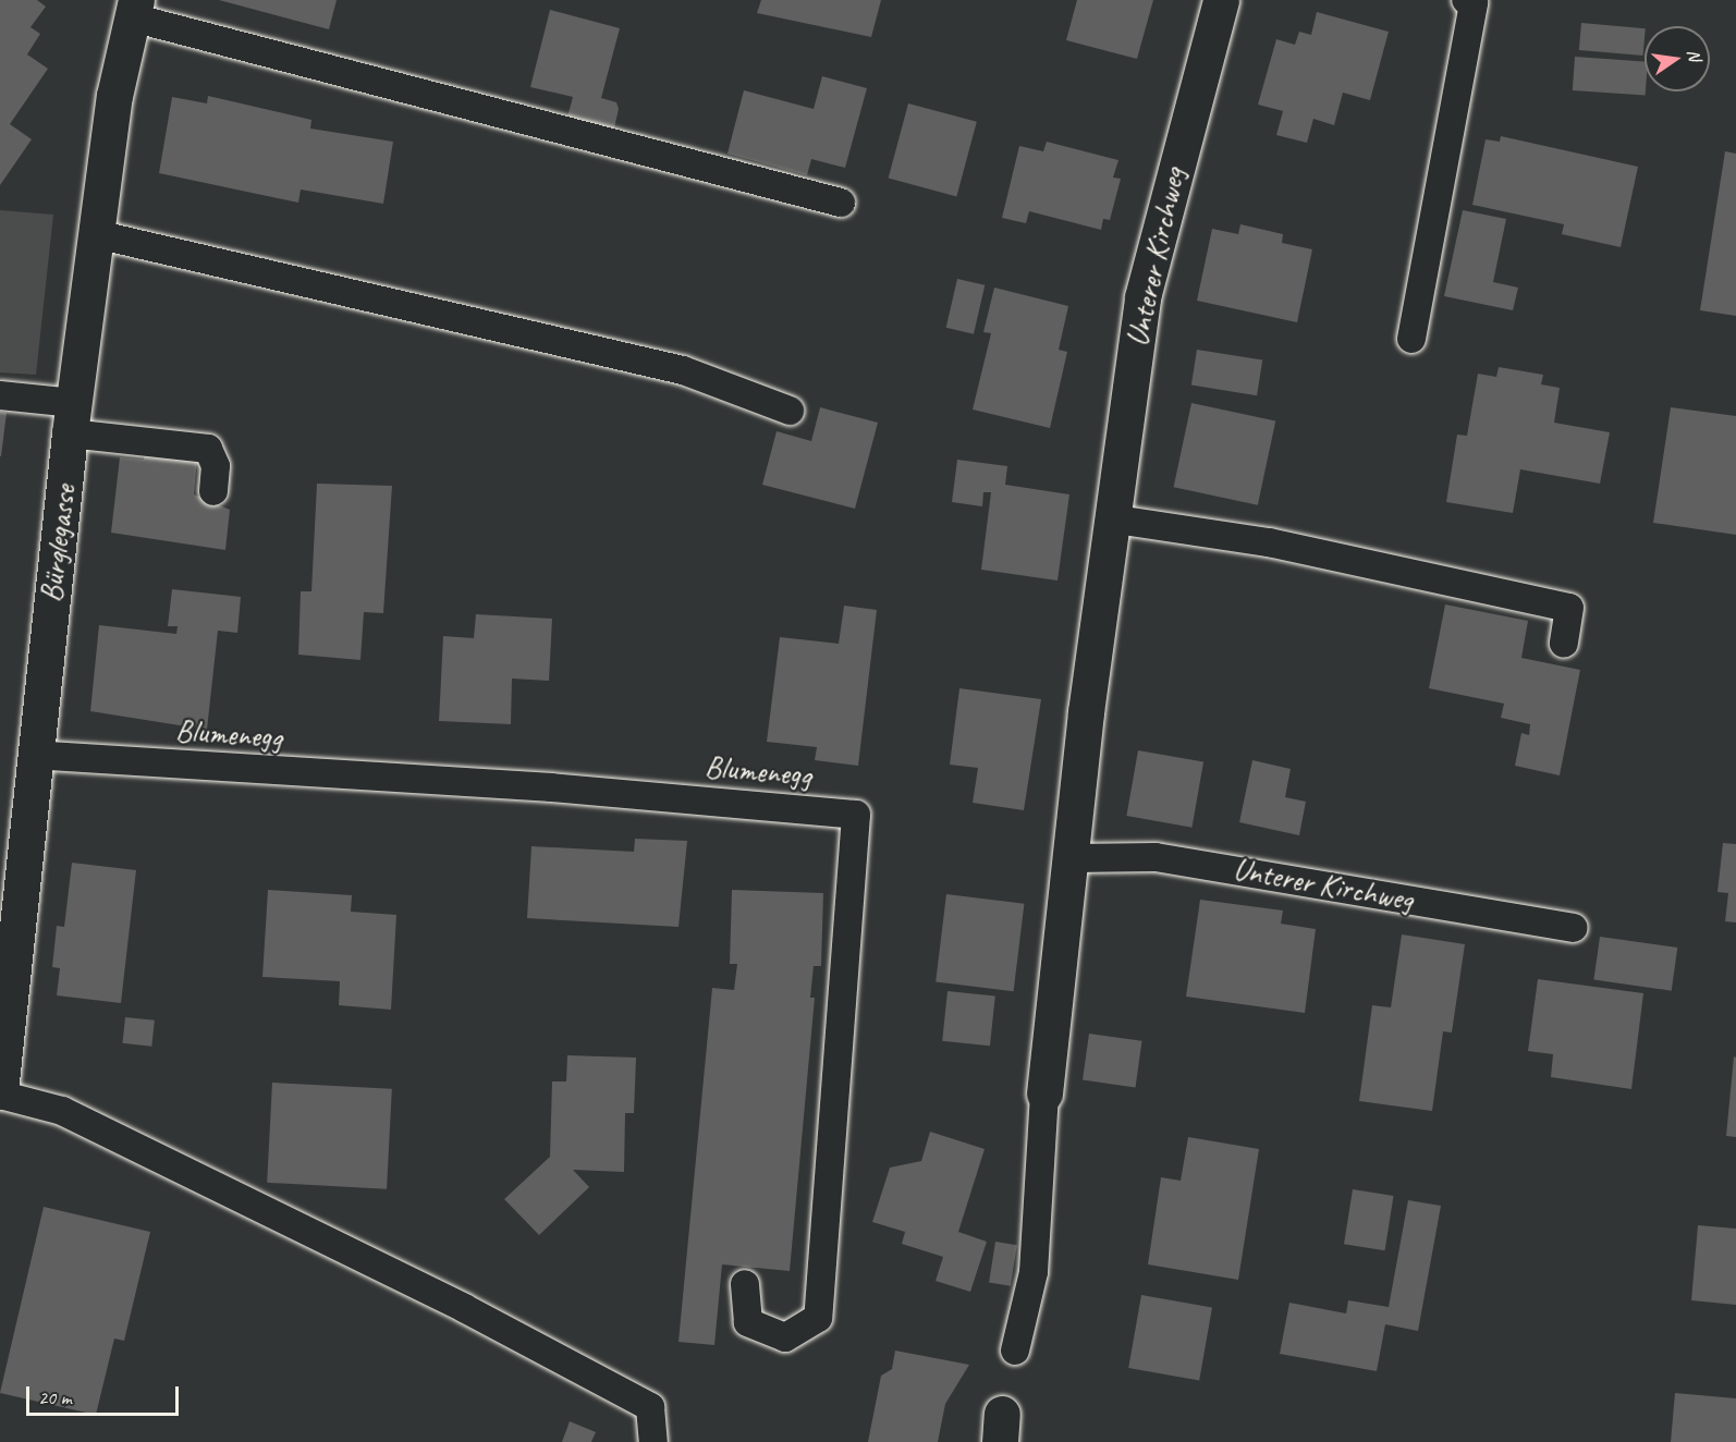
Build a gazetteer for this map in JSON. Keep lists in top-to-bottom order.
{
  "streets": {
    "street": ["Unterer Kirchweg", "Bürglegasse"],
    "lane": ["Blumenegg"]
  },
  "crossings": [
    ["Bürglegasse", "Blumenegg"]
  ],
  "scale_bar": "20 m",
  "north": "right"
}
